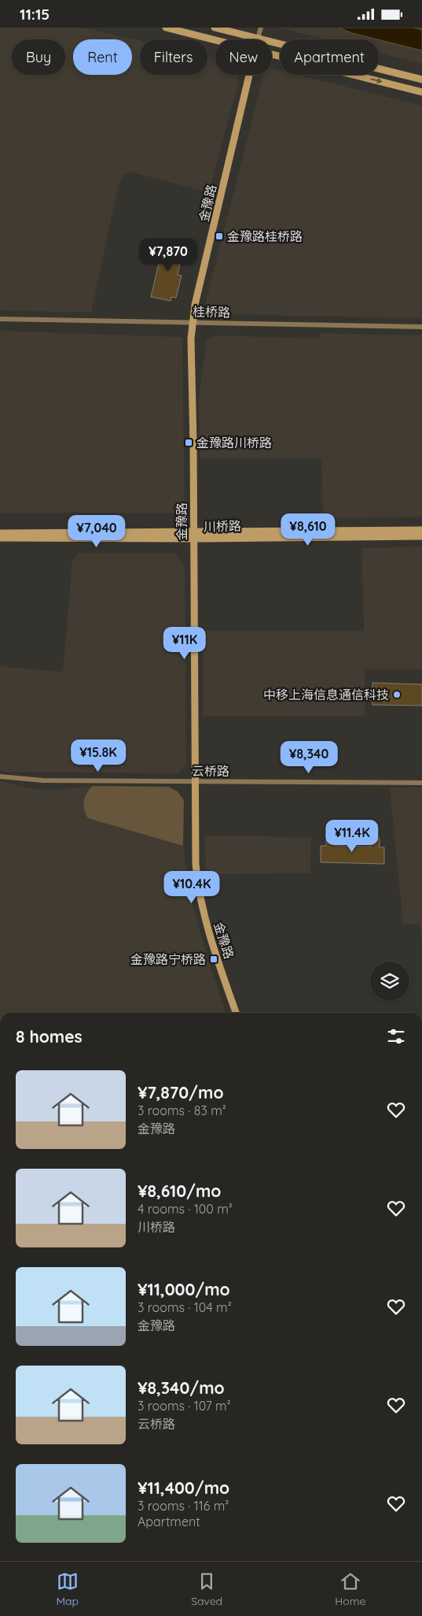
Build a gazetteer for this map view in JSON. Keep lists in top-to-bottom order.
{
  "streets": {
    "street": [
      "金豫路",
      "桂桥路",
      "川桥路",
      "云桥路"
    ]
  },
  "crossings": [
    ["金豫路", "桂桥路"],
    ["金豫路", "川桥路"],
    ["金豫路", "云桥路"]
  ],
  "places": {
    "transit": ["金豫路桂桥路", "金豫路川桥路", "金豫路宁桥路"],
    "other": ["中移上海信息通信科技"]
  },
  "page": {
    "status": "11:15",
    "chip": [
      "Buy",
      "Rent",
      "Filters",
      "New",
      "Apartment"
    ],
    "price": [
      "¥7,870",
      "¥8,610",
      "¥7,040",
      "¥11K",
      "¥15.8K",
      "¥8,340",
      "¥11.4K",
      "¥10.4K"
    ],
    "heading": "8 homes",
    "list": [
      {
        "name": "¥7,870/mo",
        "note": "3 rooms · 83 m² · 金豫路"
      },
      {
        "name": "¥8,610/mo",
        "note": "4 rooms · 100 m² · 川桥路"
      },
      {
        "name": "¥11,000/mo",
        "note": "3 rooms · 104 m² · 金豫路"
      },
      {
        "name": "¥8,340/mo",
        "note": "3 rooms · 107 m² · 云桥路"
      },
      {
        "name": "¥11,400/mo",
        "note": "3 rooms · 116 m² · Apartment"
      }
    ],
    "tabs": ["Map", "Saved", "Home"]
  }
}
